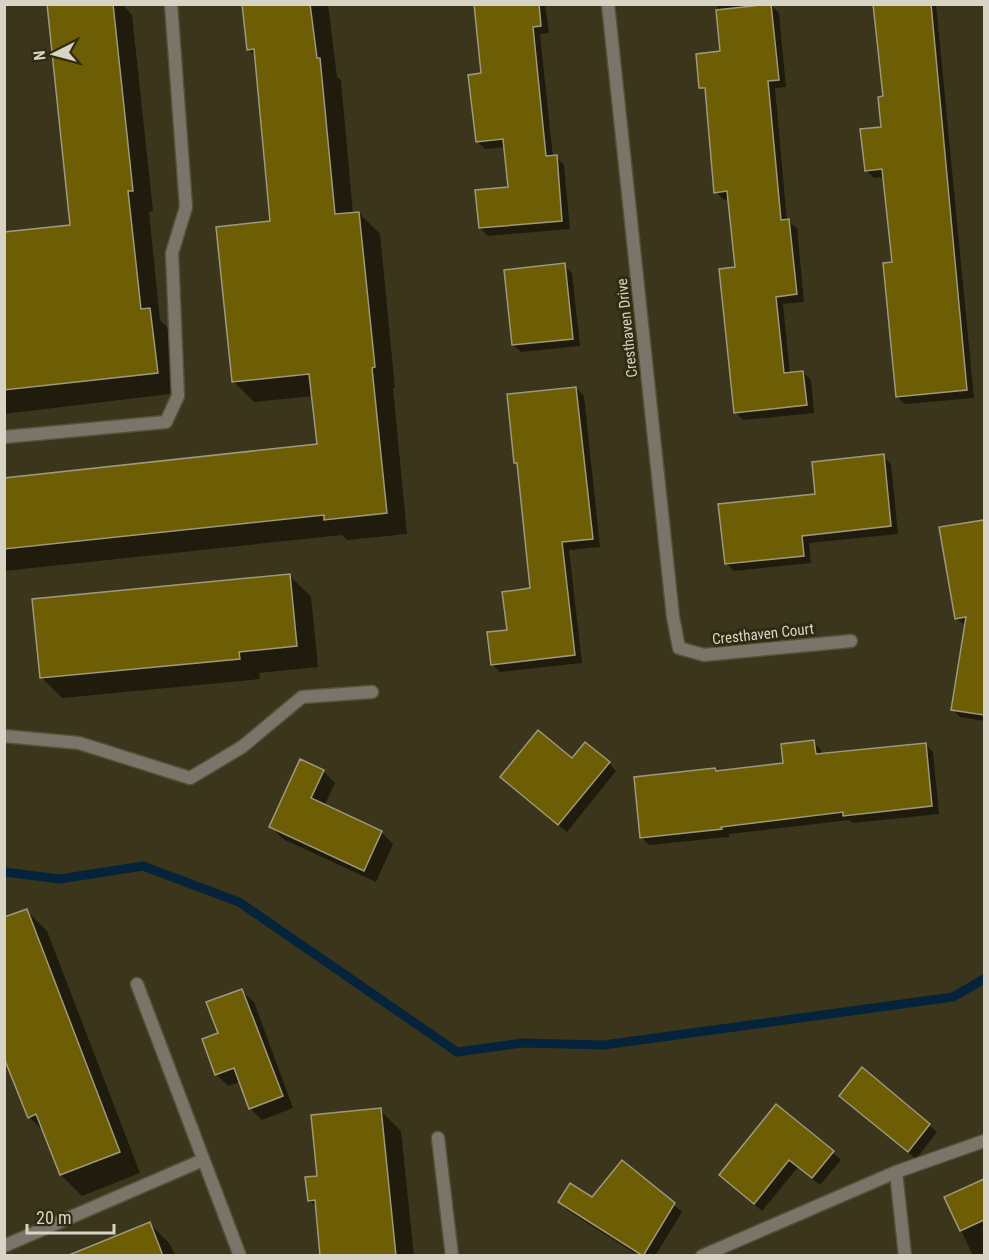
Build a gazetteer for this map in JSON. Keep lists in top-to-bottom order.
{
  "streets": {
    "street": ["Cresthaven Drive", "Cresthaven Court"]
  },
  "crossings": [
    ["Cresthaven Drive", "Cresthaven Court"]
  ],
  "scale_bar": "20 m",
  "north": "left"
}
